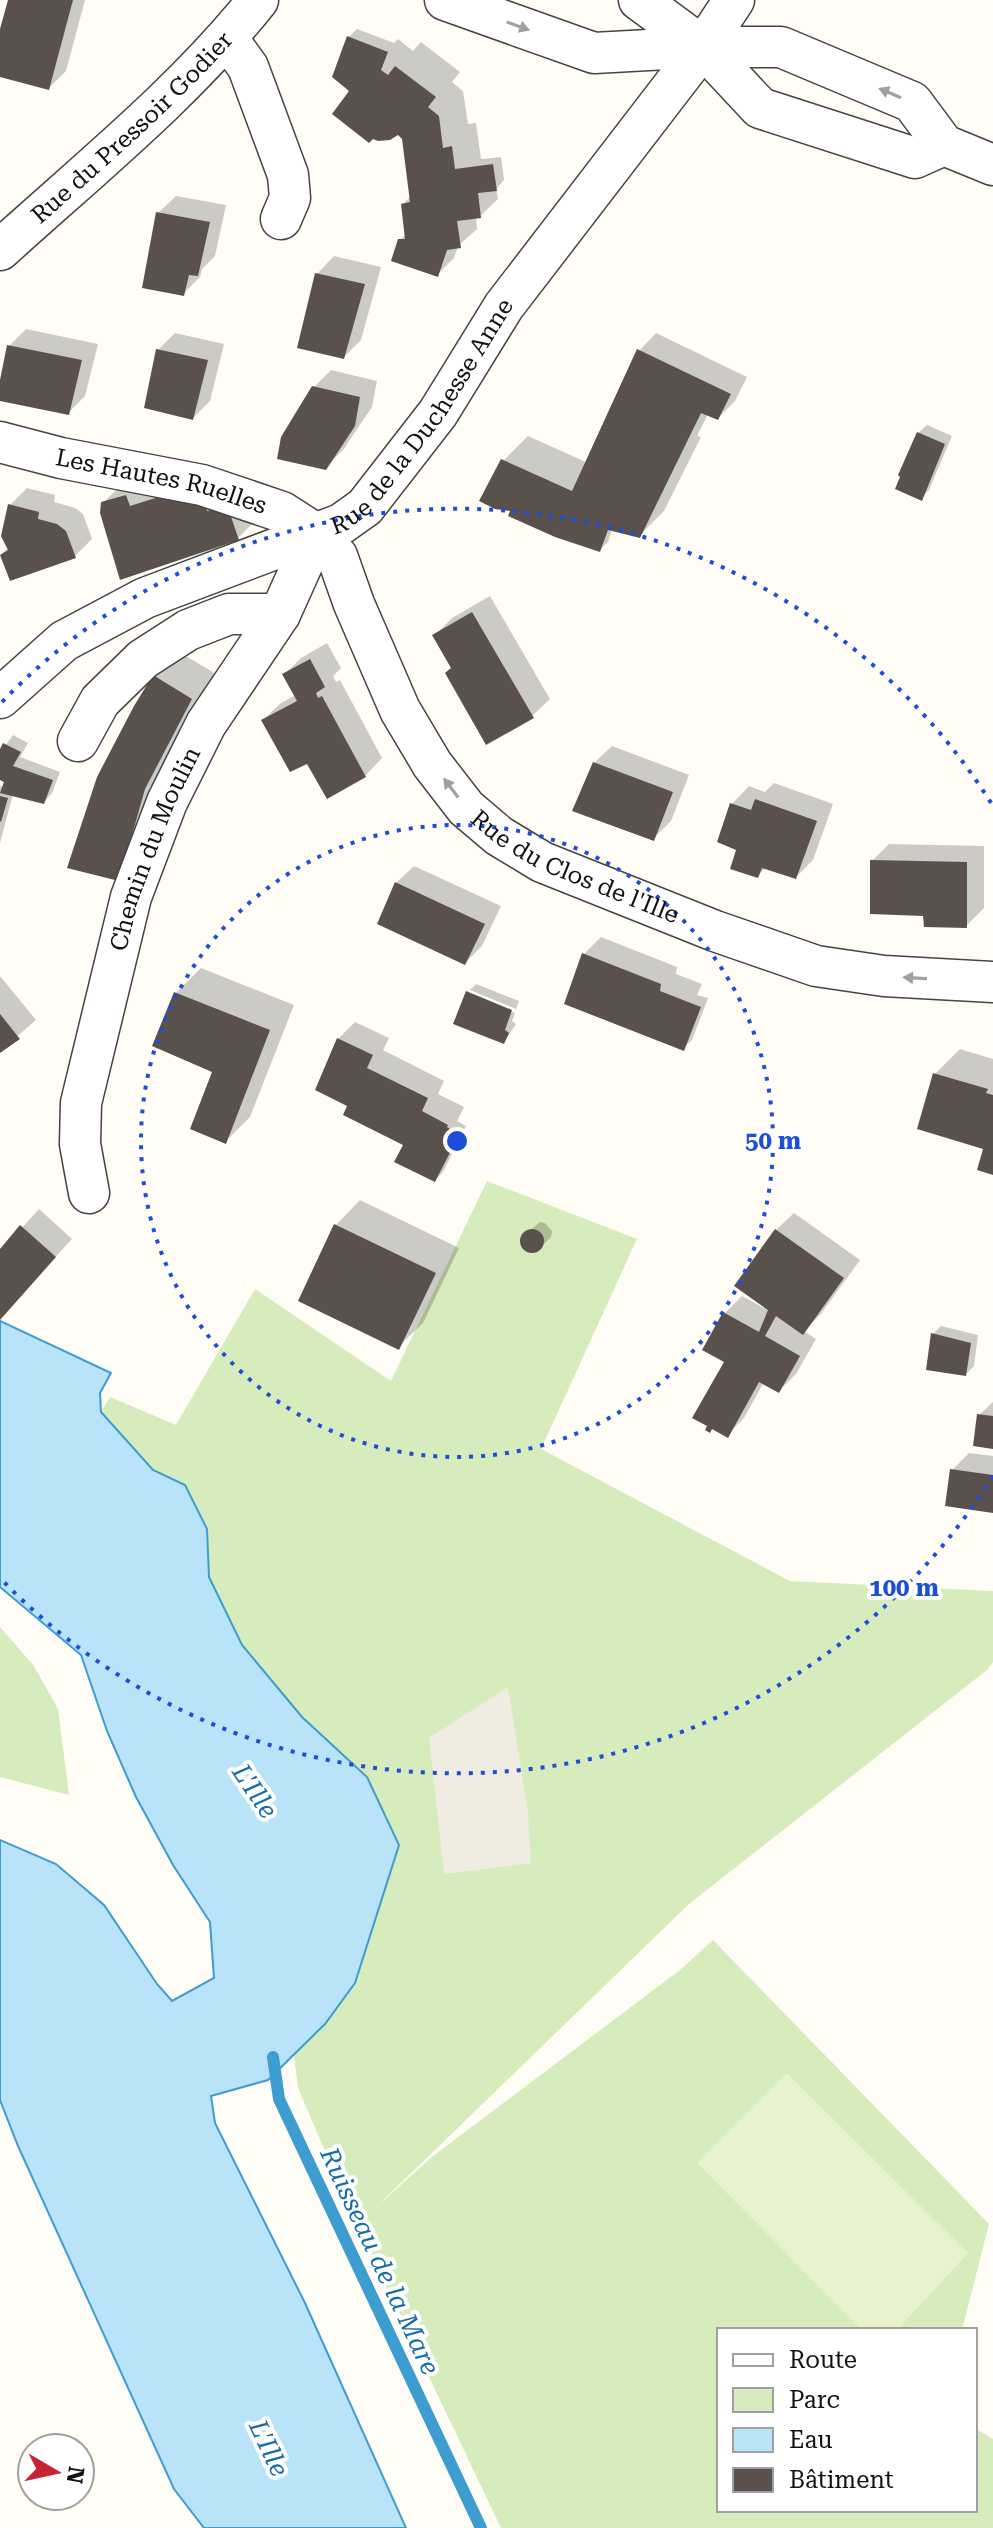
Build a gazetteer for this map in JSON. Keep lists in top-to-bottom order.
{
  "streets": {
    "street": [
      "Rue du Pressoir Godier",
      "Rue de la Duchesse Anne",
      "Les Hautes Ruelles",
      "Chemin du Moulin",
      "Rue du Clos de l'Ille"
    ]
  },
  "crossings": [
    ["Rue de la Duchesse Anne", "Les Hautes Ruelles"],
    ["Rue de la Duchesse Anne", "Chemin du Moulin"],
    ["Rue de la Duchesse Anne", "Rue du Clos de l'Ille"],
    ["Les Hautes Ruelles", "Chemin du Moulin"],
    ["Les Hautes Ruelles", "Rue du Clos de l'Ille"],
    ["Chemin du Moulin", "Rue du Clos de l'Ille"]
  ],
  "one_way": ["Rue du Clos de l'Ille"],
  "water": ["L'Ille", "Ruisseau de la Mare"],
  "legend": [
    "Route",
    "Parc",
    "Eau",
    "Bâtiment"
  ],
  "north": "right",
  "rings": ["50 m", "100 m"]
}
